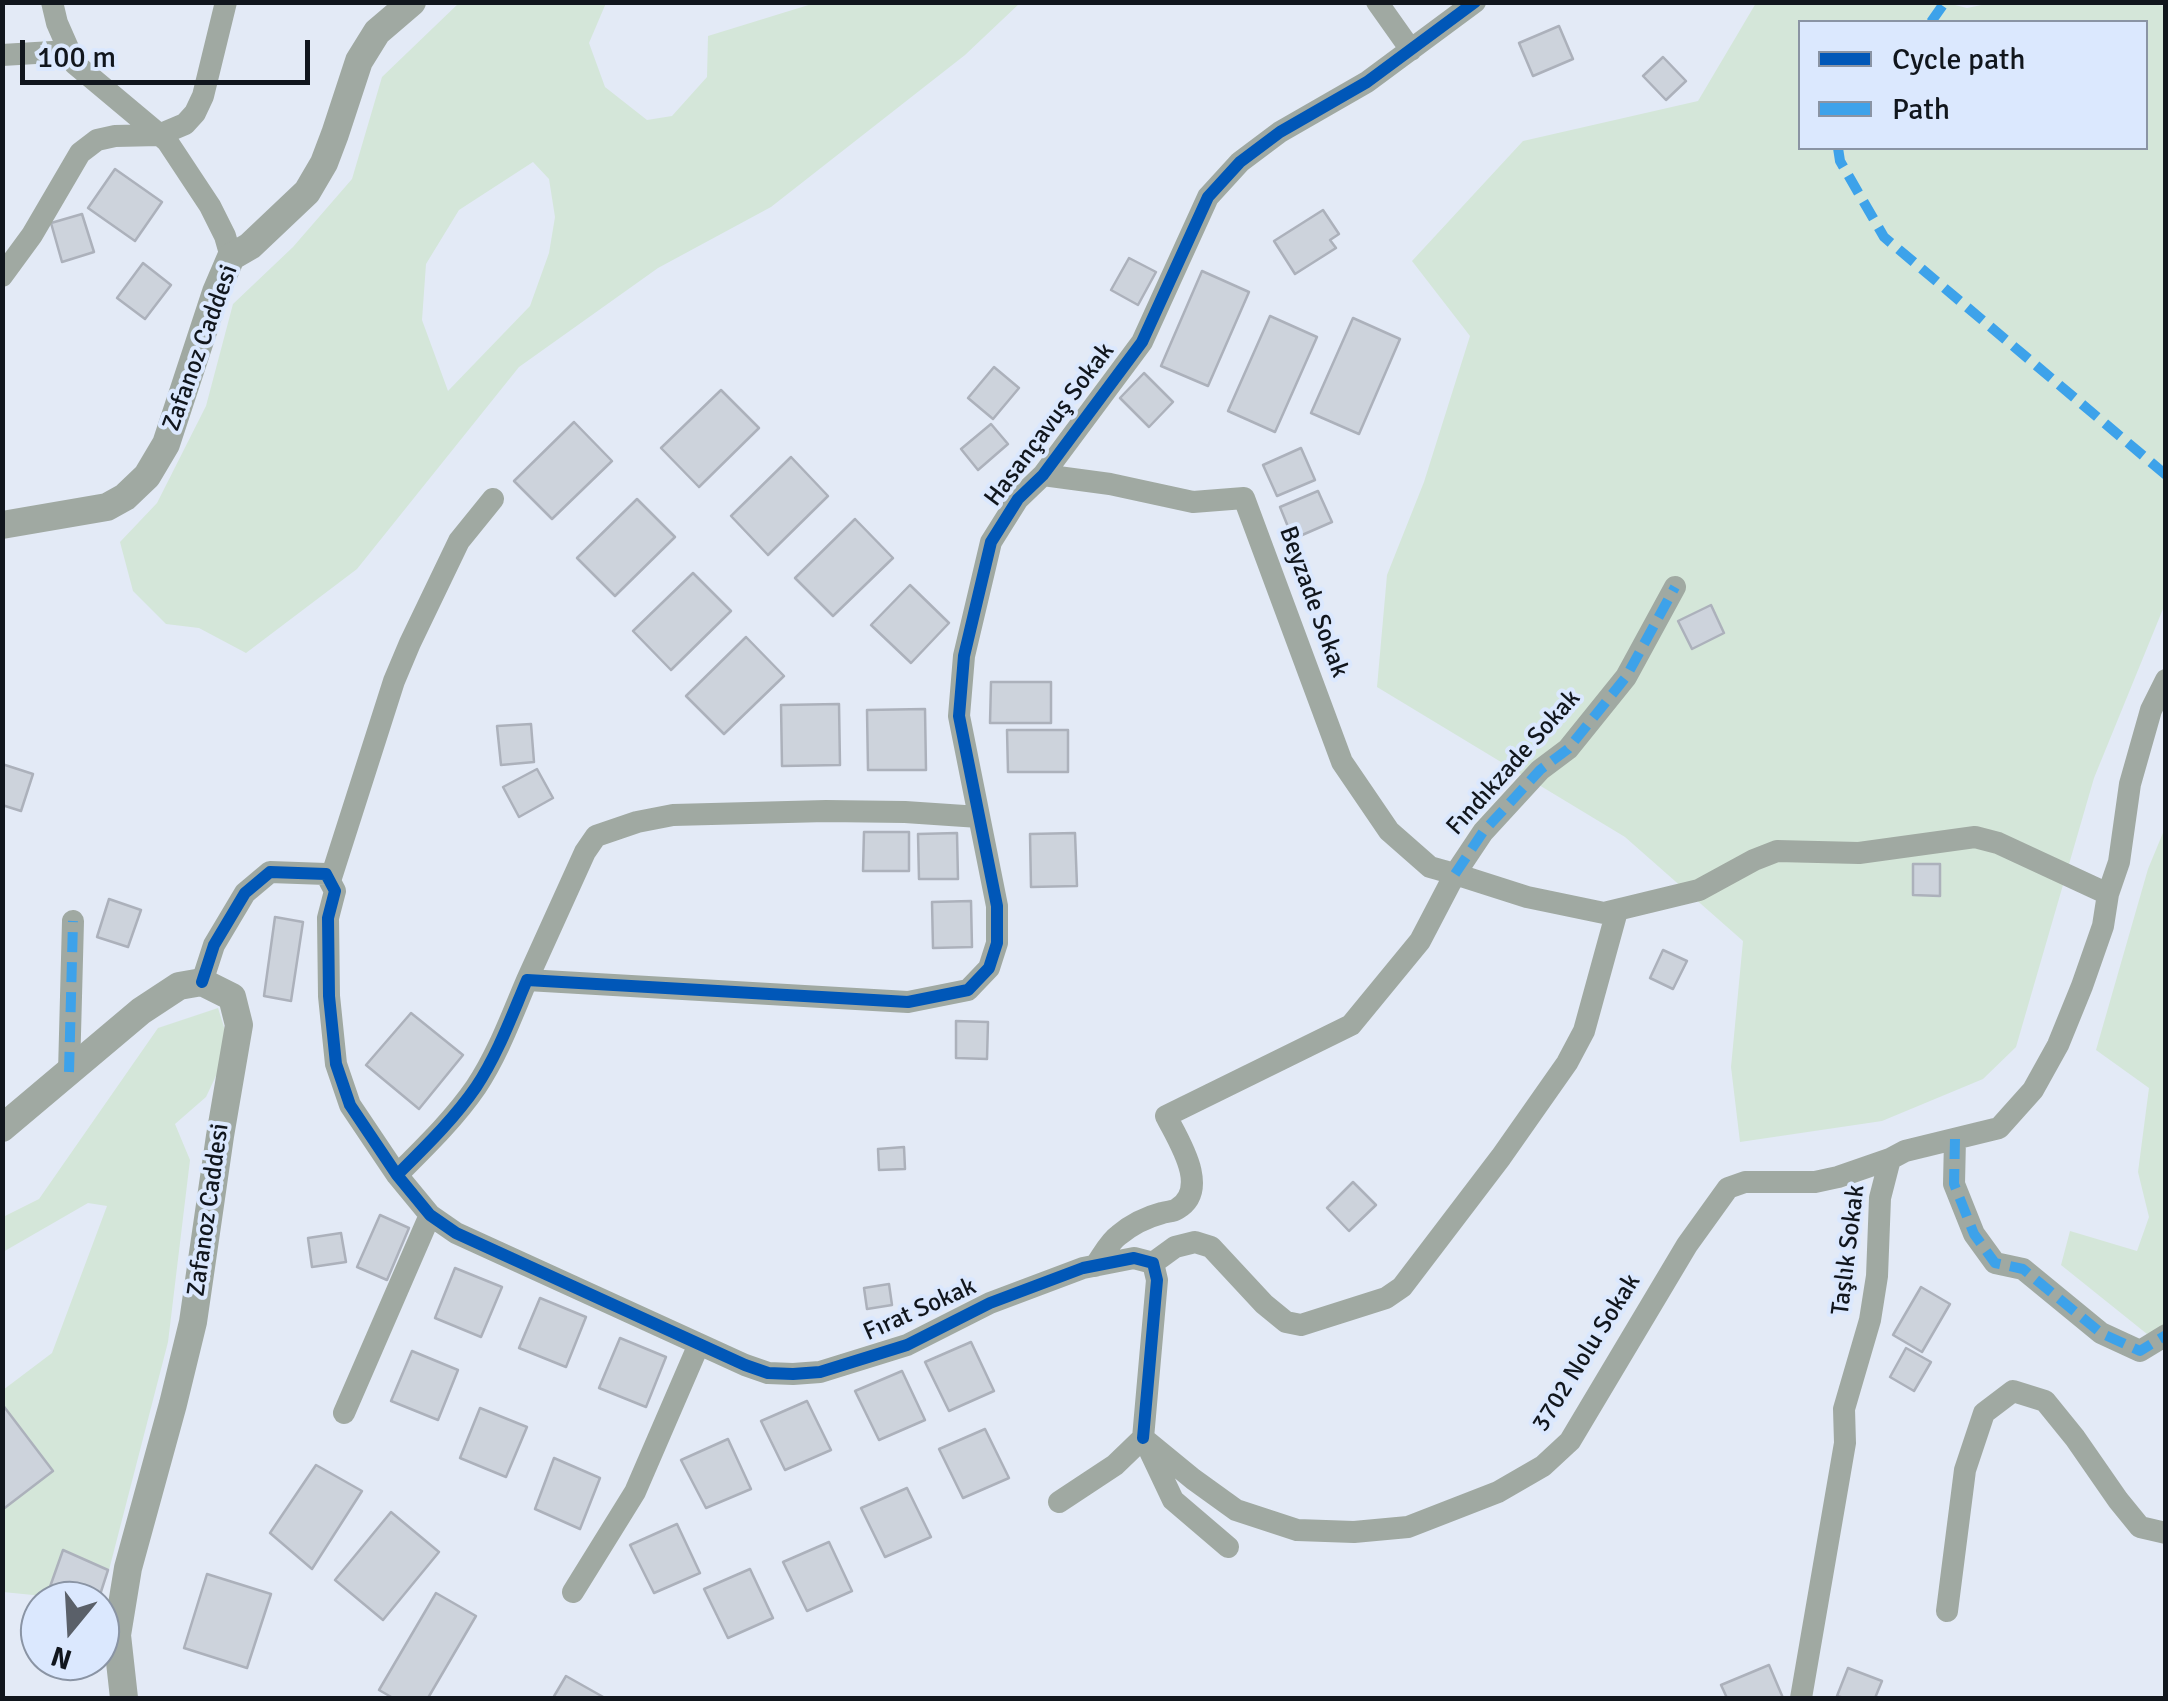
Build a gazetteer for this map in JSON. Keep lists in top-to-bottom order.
{
  "streets": {
    "street": [
      "Zafanoz Caddesi",
      "Hasançavuş Sokak",
      "Beyzade Sokak",
      "Fındıkzade Sokak",
      "Taşlık Sokak",
      "Fırat Sokak",
      "3702 Nolu Sokak"
    ]
  },
  "crossings": [
    ["Hasançavuş Sokak", "Beyzade Sokak"],
    ["Beyzade Sokak", "Fındıkzade Sokak"],
    ["Fındıkzade Sokak", "Fırat Sokak"],
    ["Taşlık Sokak", "3702 Nolu Sokak"]
  ],
  "legend": ["Cycle path", "Path"],
  "scale_bar": "100 m",
  "north": "bottom"
}
